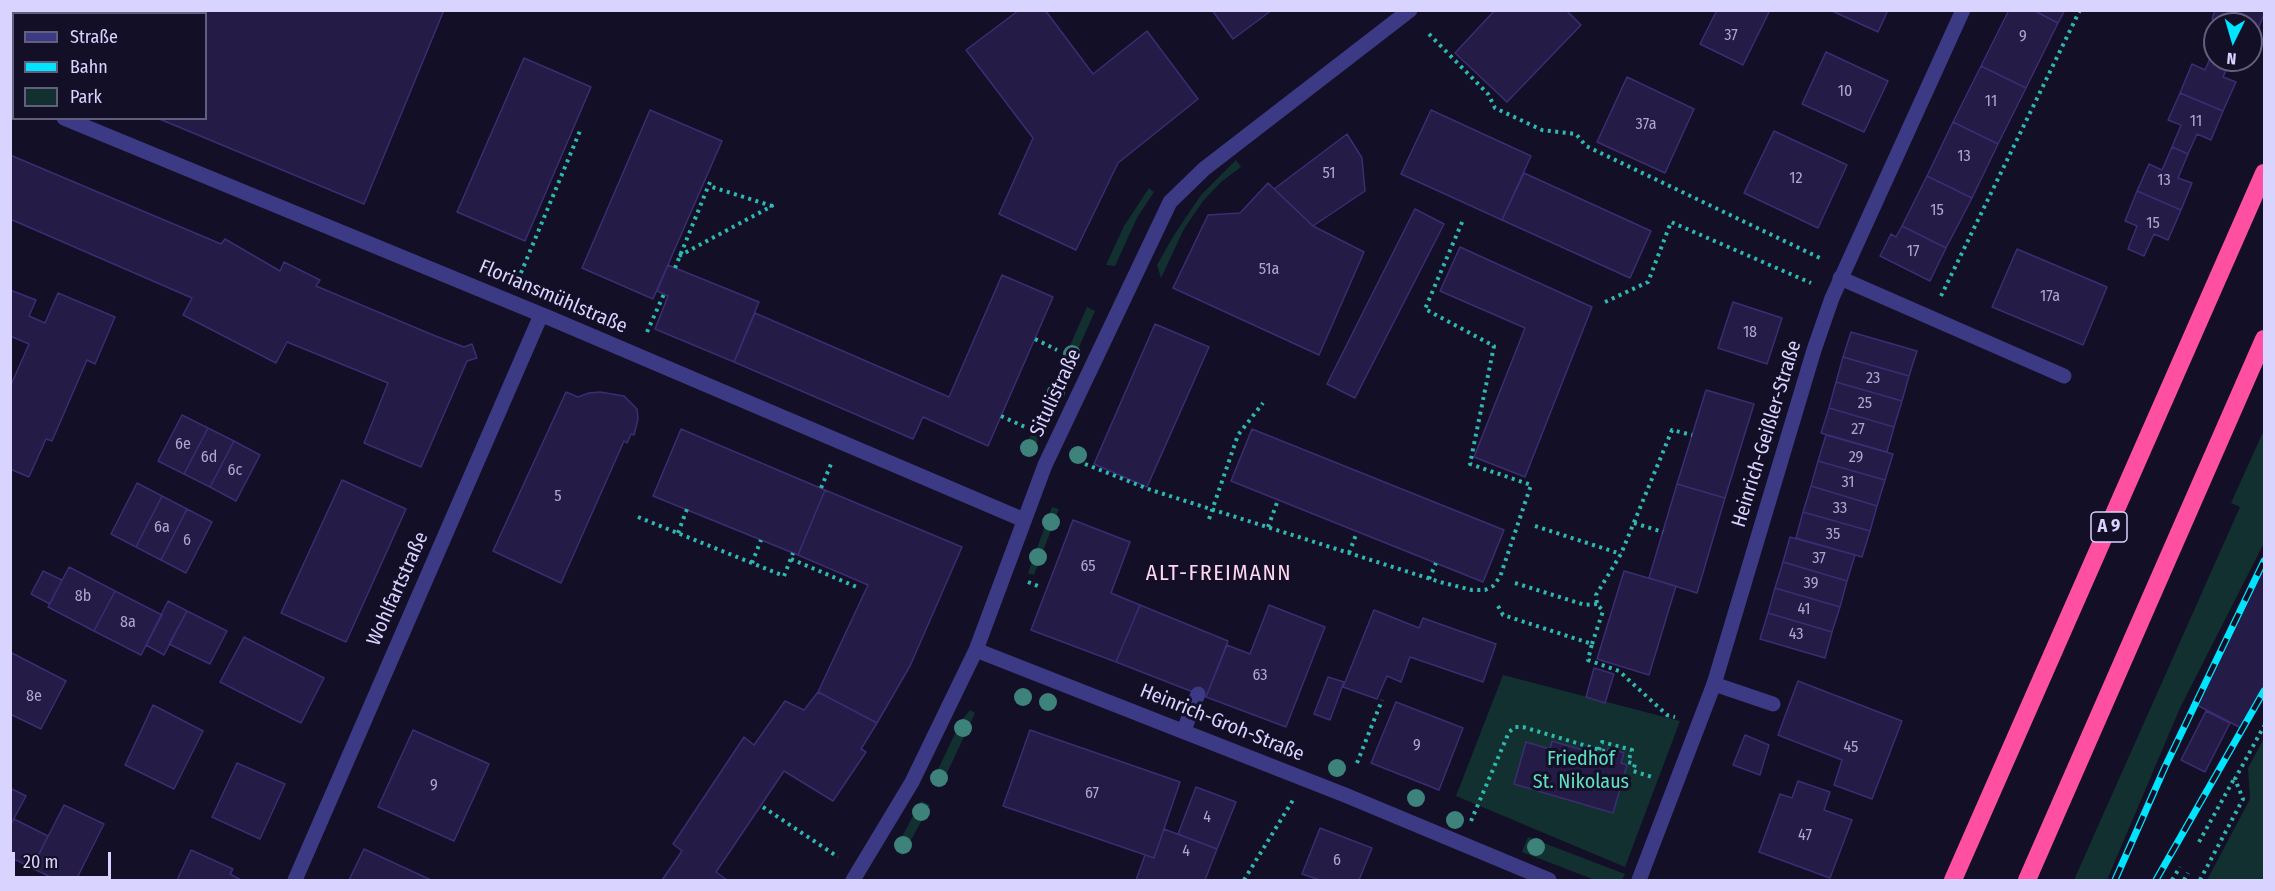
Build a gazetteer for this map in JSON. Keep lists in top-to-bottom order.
{
  "streets": {
    "highway": ["A 9"],
    "street": [
      "Floriansmühlstraße",
      "Situlistraße",
      "Heinrich-Geißler-Straße",
      "Wohlfartstraße",
      "Heinrich-Groh-Straße"
    ]
  },
  "crossings": [
    ["Floriansmühlstraße", "Situlistraße"],
    ["Floriansmühlstraße", "Wohlfartstraße"],
    ["Situlistraße", "Heinrich-Groh-Straße"]
  ],
  "districts": ["ALT-FREIMANN"],
  "parks": ["Friedhof St. Nikolaus"],
  "house_numbers": [
    "37",
    "9",
    "10",
    "11",
    "11",
    "37a",
    "13",
    "51",
    "12",
    "13",
    "15",
    "15",
    "17",
    "51a",
    "17a",
    "18",
    "23",
    "25",
    "27",
    "6e",
    "6d",
    "29",
    "6c",
    "31",
    "5",
    "33",
    "6a",
    "35",
    "6",
    "37",
    "65",
    "39",
    "8b",
    "41",
    "8a",
    "43",
    "63",
    "8e",
    "9",
    "45",
    "9",
    "67",
    "4",
    "47",
    "4",
    "6"
  ],
  "legend": ["Straße", "Bahn", "Park"],
  "scale_bar": "20 m",
  "north": "bottom"
}
